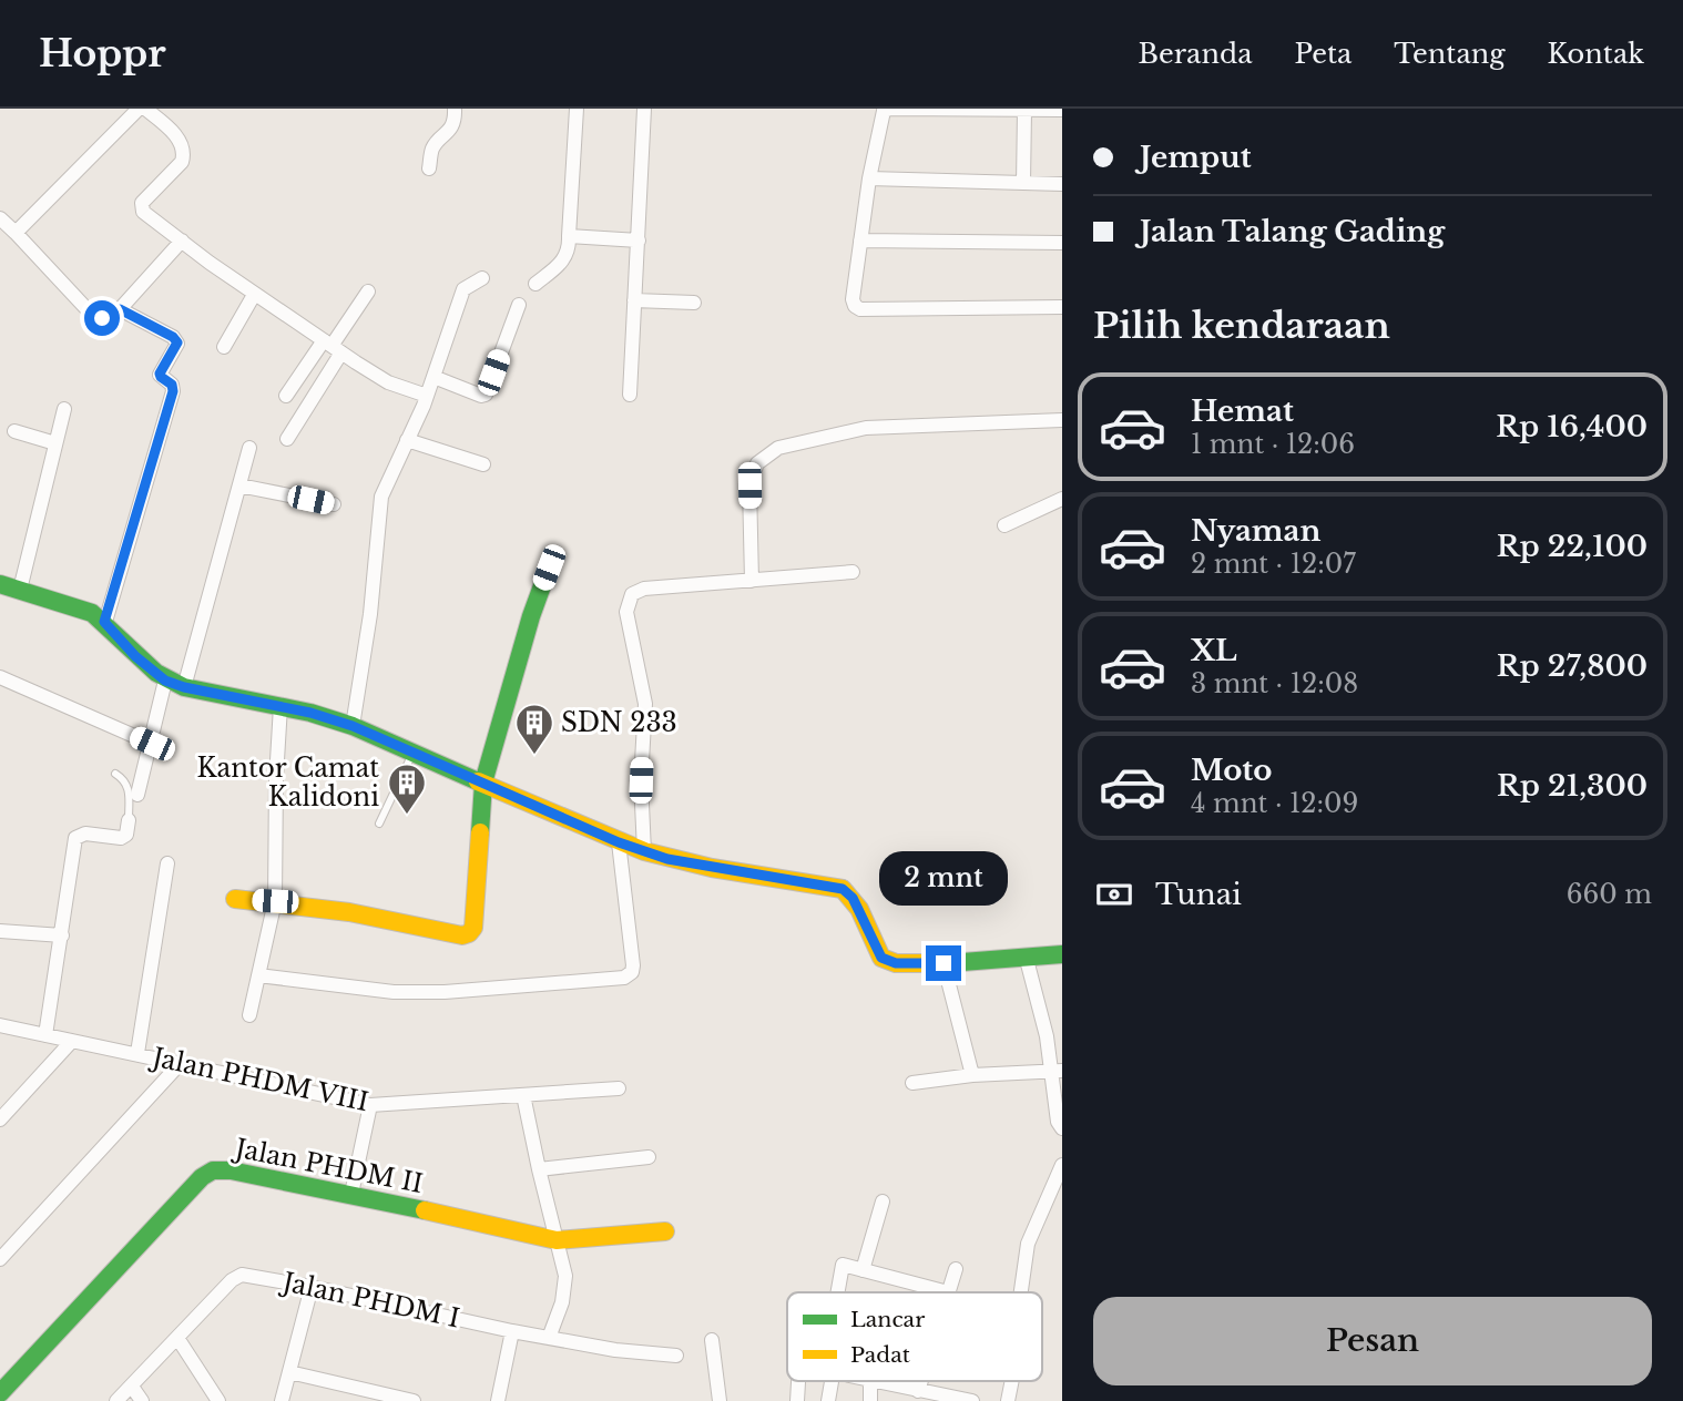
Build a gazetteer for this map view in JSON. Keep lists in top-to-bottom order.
{
  "streets": {
    "street": ["Jalan PHDM VIII", "Jalan PHDM II", "Jalan PHDM I"]
  },
  "places": {
    "building": ["SDN 233", "Kantor Camat Kalidoni"]
  },
  "legend": ["Lancar", "Padat"],
  "page": {
    "header": "Hoppr",
    "nav": [
      "Beranda",
      "Peta",
      "Tentang",
      "Kontak"
    ],
    "banner": ["Jemput", "Jalan Talang Gading"],
    "heading": "Pilih kendaraan",
    "list": [
      {
        "name": "Hemat",
        "note": "1 mnt · 12:06",
        "value": "Rp 16,400"
      },
      {
        "name": "Nyaman",
        "note": "2 mnt · 12:07",
        "value": "Rp 22,100"
      },
      {
        "name": "XL",
        "note": "3 mnt · 12:08",
        "value": "Rp 27,800"
      },
      {
        "name": "Moto",
        "note": "4 mnt · 12:09",
        "value": "Rp 21,300"
      }
    ],
    "bubble": "2 mnt",
    "pay": ["Tunai", "660 m"],
    "buttons": "Pesan"
  }
}
